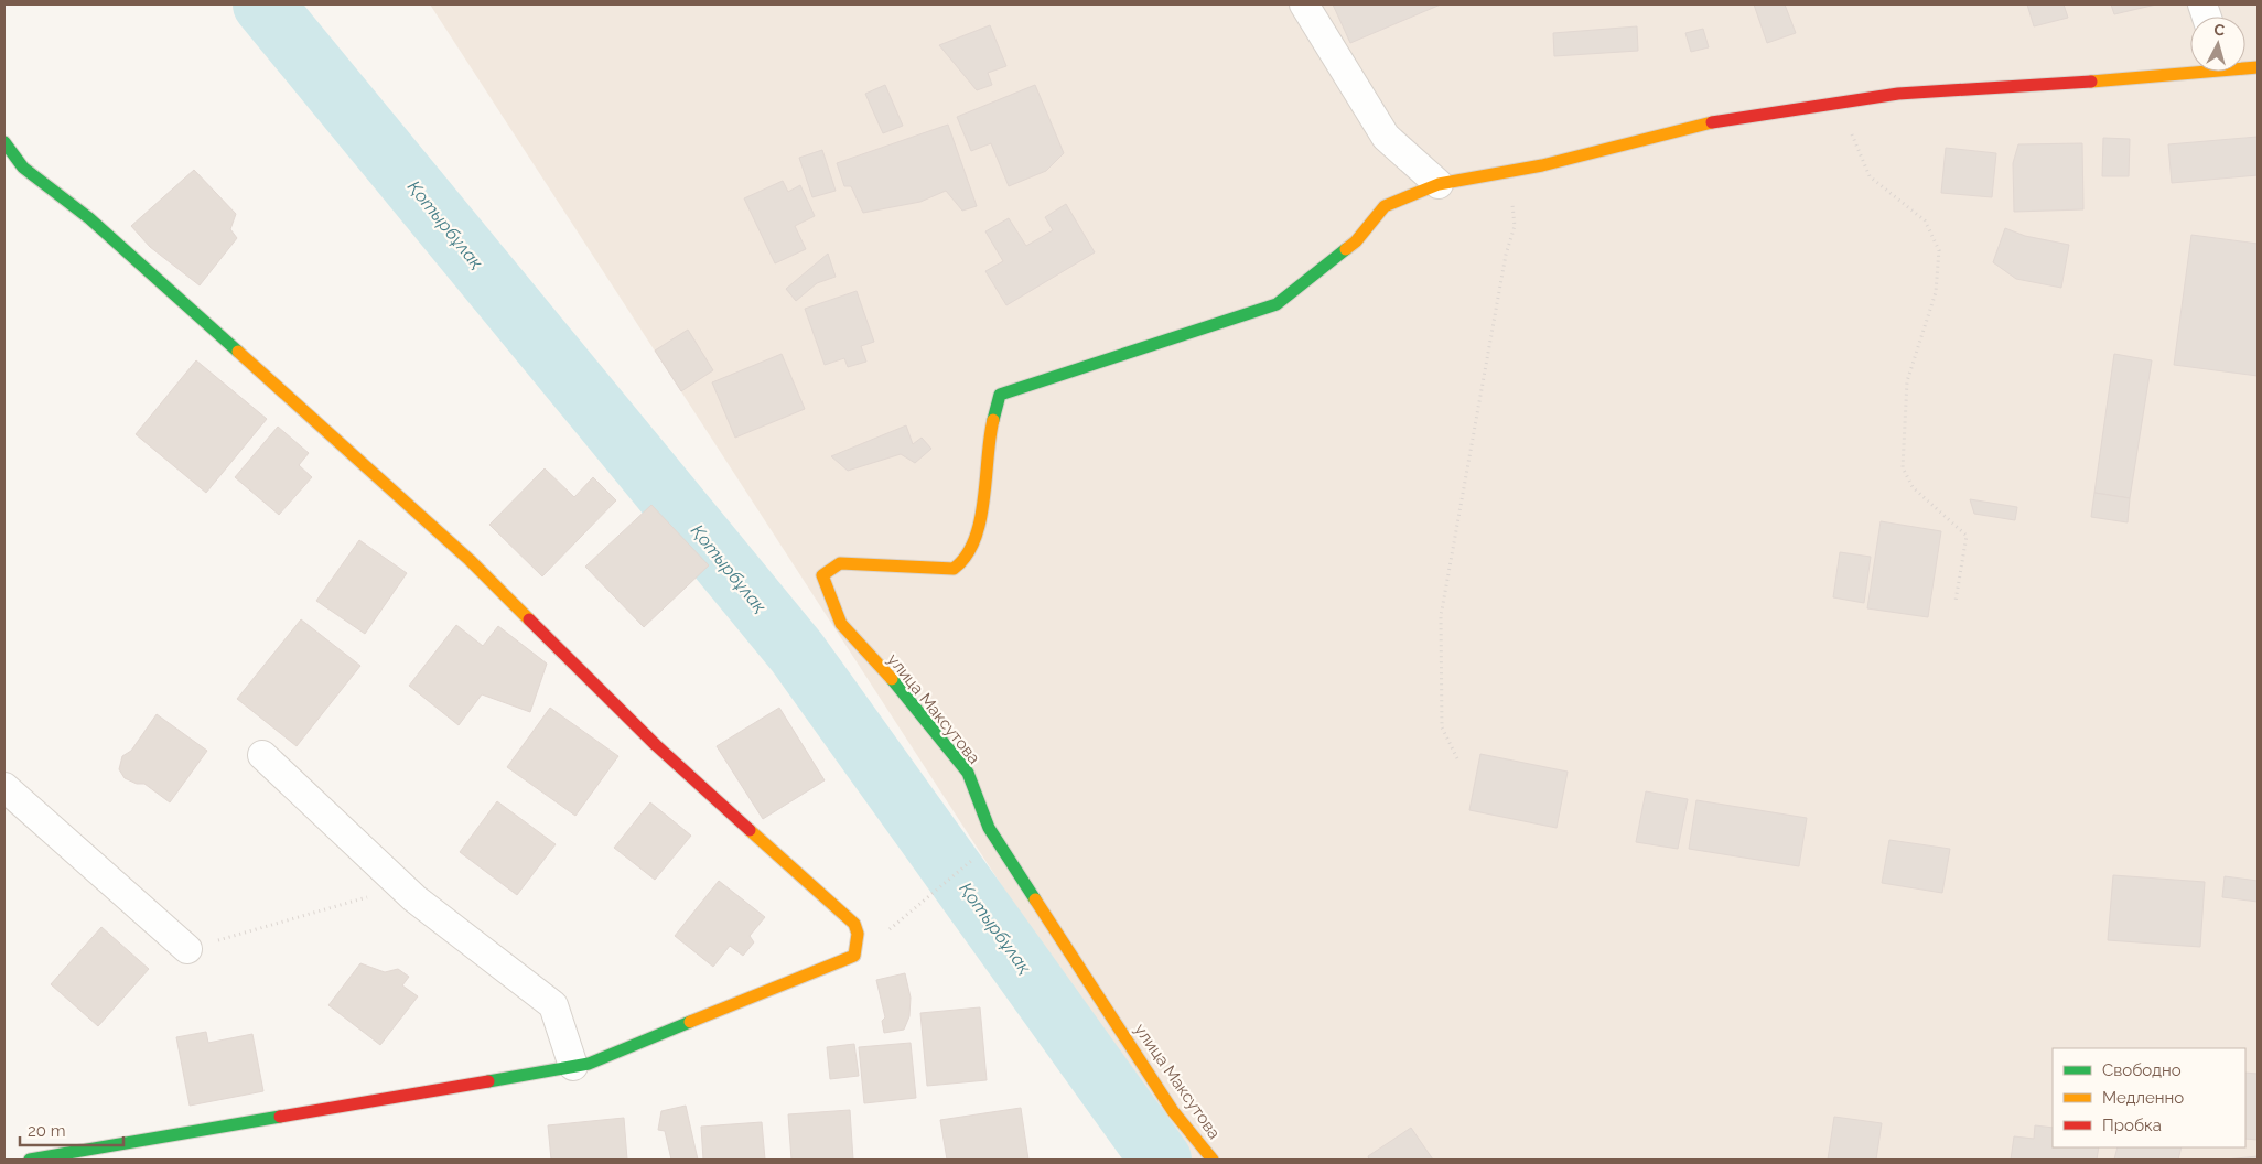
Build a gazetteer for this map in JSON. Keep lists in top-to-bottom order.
{
  "streets": {
    "street": ["улица Максутова"]
  },
  "water": ["Қотырбұлақ"],
  "legend": ["Свободно", "Медленно", "Пробка"],
  "scale_bar": "20 m",
  "north": "top"
}
